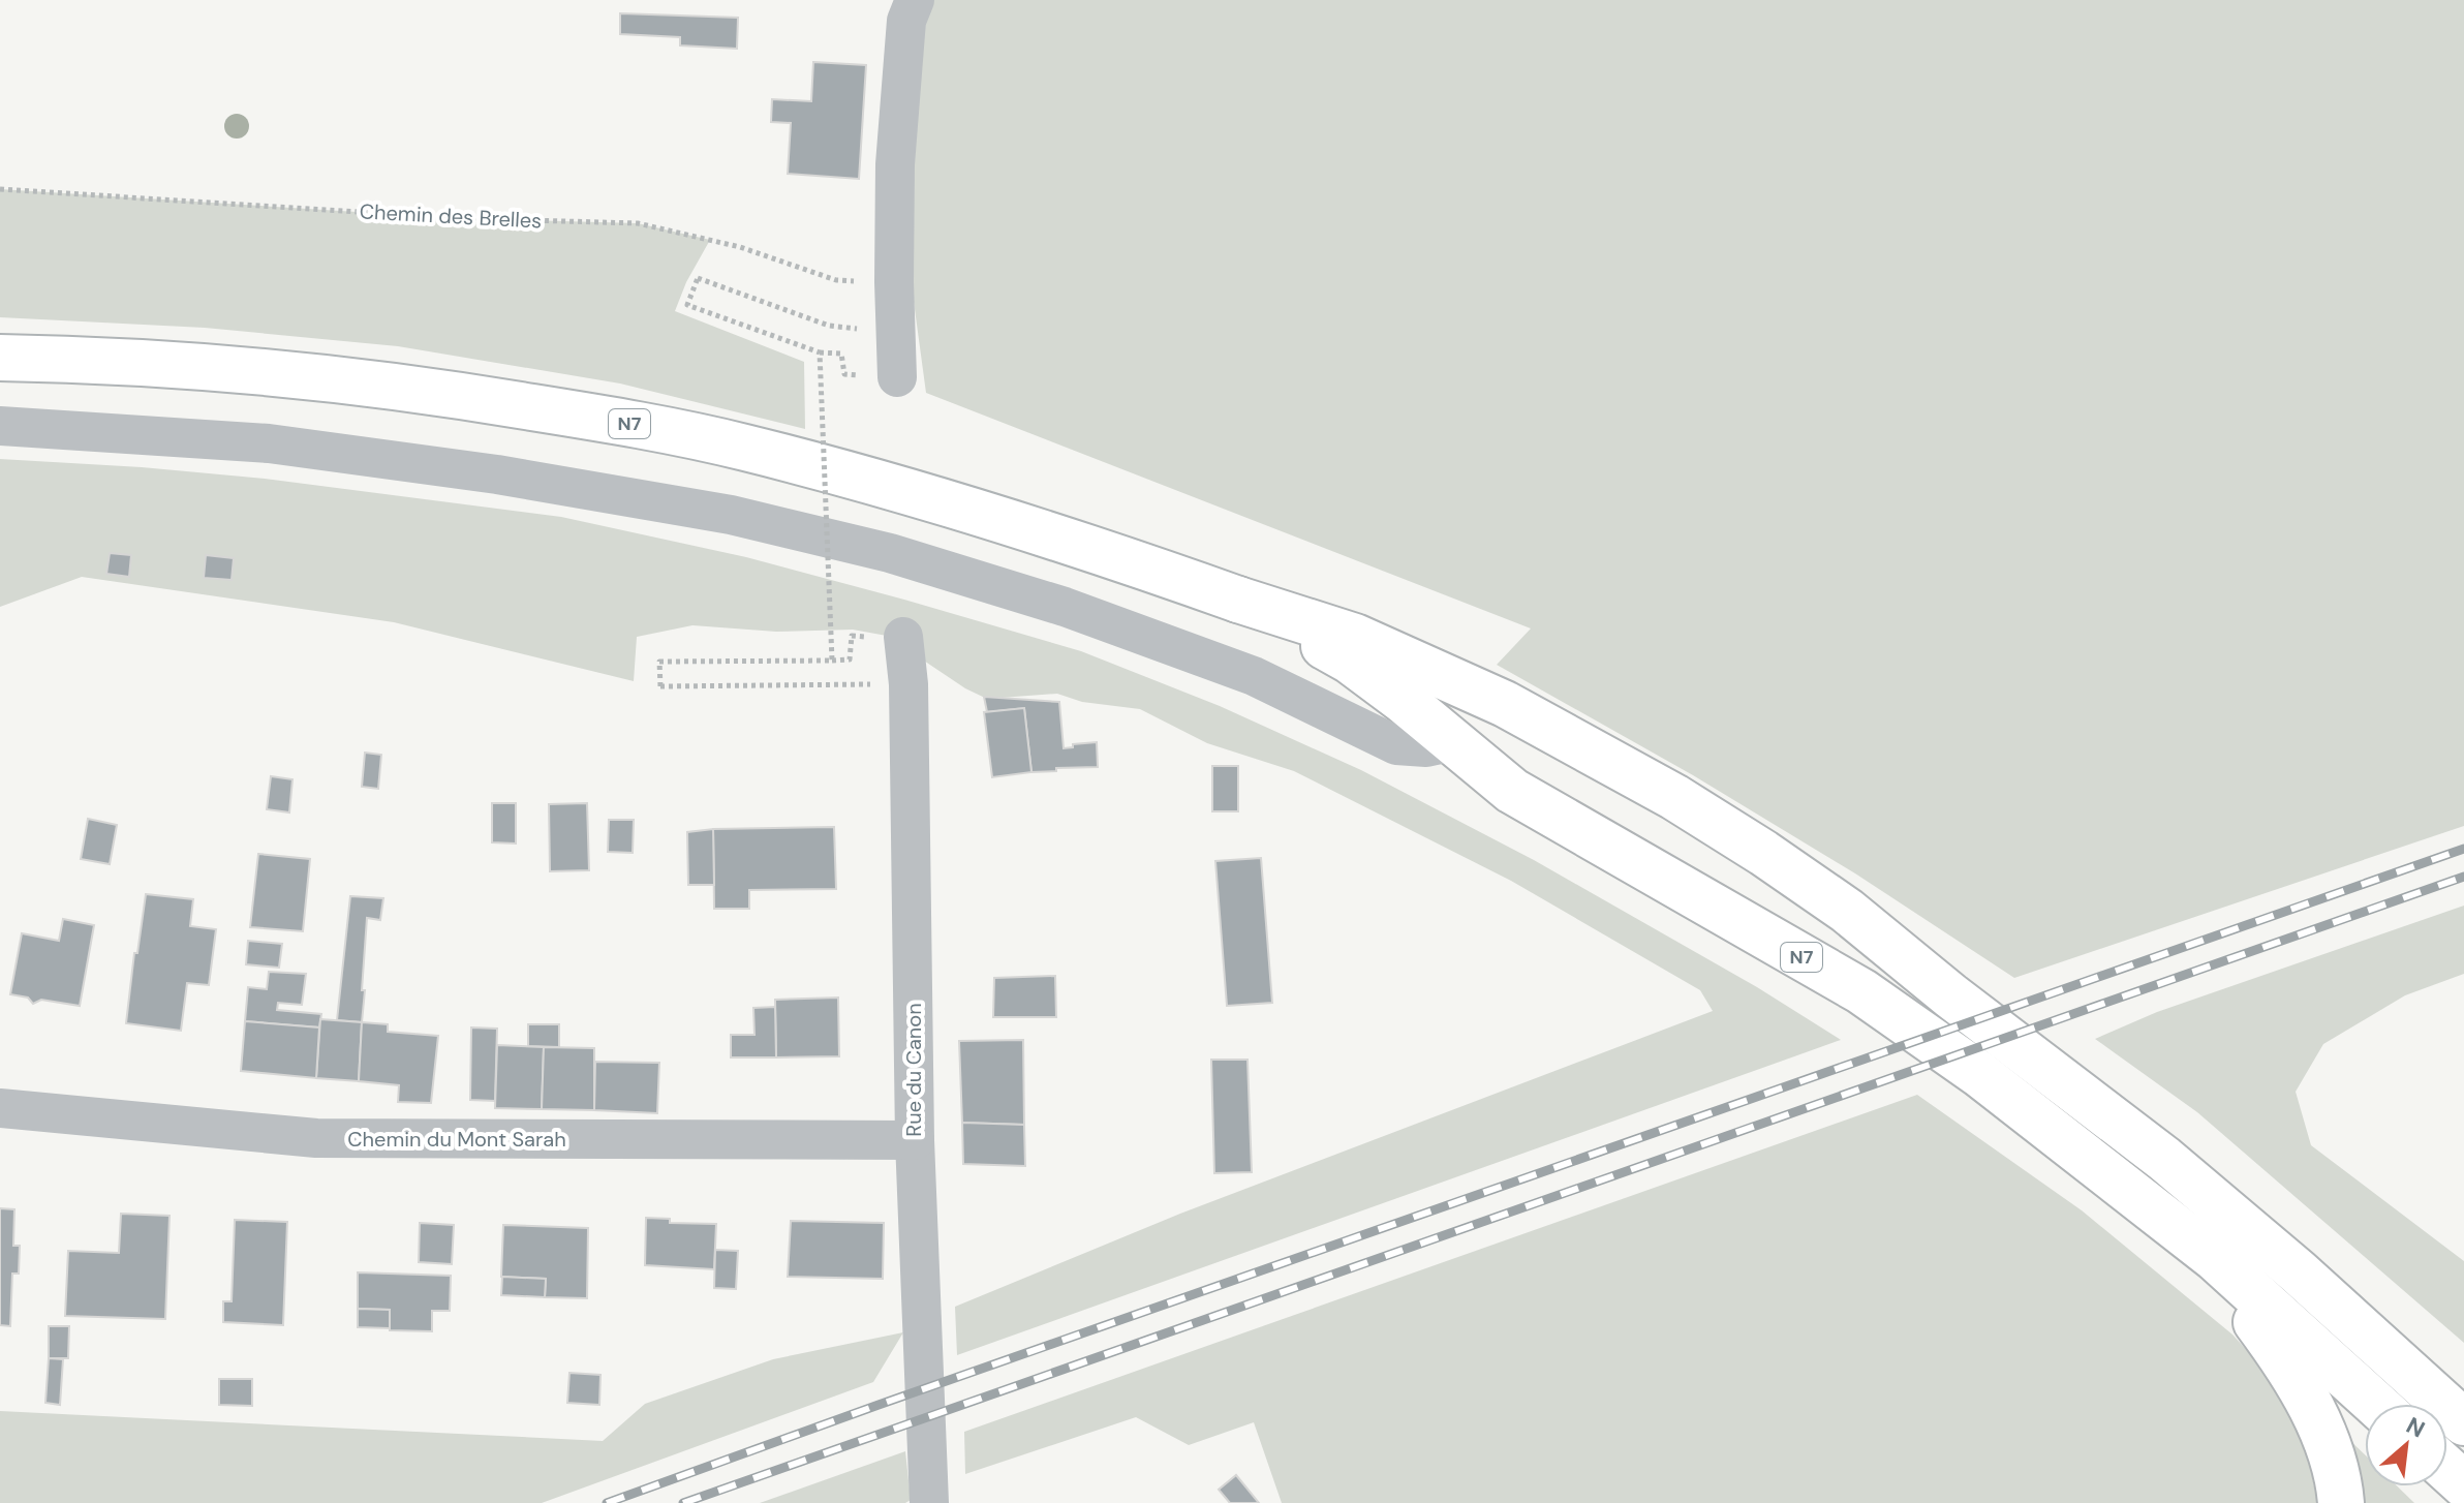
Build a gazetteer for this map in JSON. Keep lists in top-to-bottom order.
{
  "streets": {
    "main road": ["N7"],
    "street": ["Rue du Canon", "Chemin du Mont Sarah"],
    "path": ["Chemin des Brelles"]
  },
  "crossings": [
    ["Rue du Canon", "Chemin du Mont Sarah"]
  ],
  "north": "top right"
}
